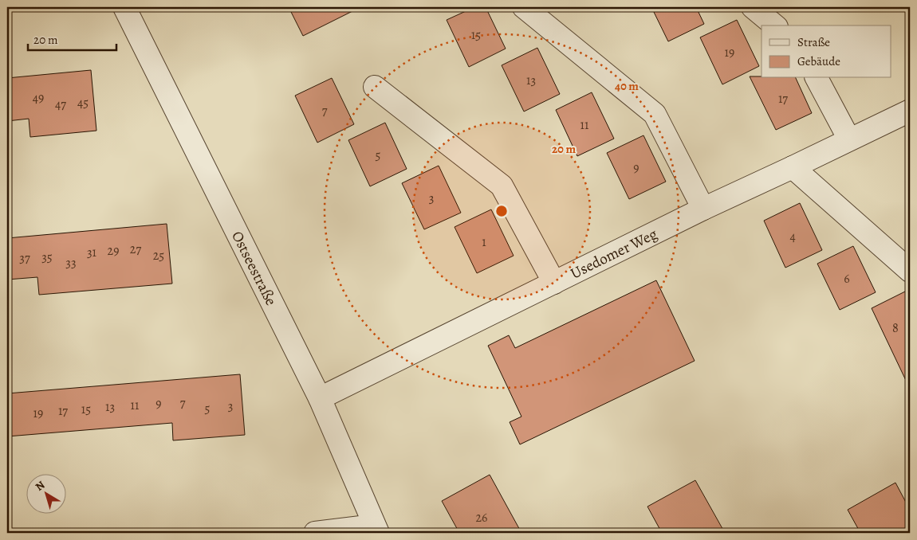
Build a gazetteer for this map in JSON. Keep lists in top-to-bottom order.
{
  "streets": {
    "street": ["Usedomer Weg", "Ostseestraße"]
  },
  "crossings": [
    ["Usedomer Weg", "Ostseestraße"]
  ],
  "house_numbers": [
    "15",
    "19",
    "13",
    "49",
    "17",
    "45",
    "47",
    "7",
    "11",
    "5",
    "9",
    "3",
    "4",
    "1",
    "27",
    "29",
    "31",
    "25",
    "35",
    "37",
    "33",
    "6",
    "8",
    "7",
    "9",
    "11",
    "3",
    "13",
    "5",
    "15",
    "17",
    "19",
    "26"
  ],
  "legend": ["Straße", "Gebäude"],
  "scale_bar": "20 m",
  "north": "top left",
  "rings": ["40 m", "20 m"]
}
